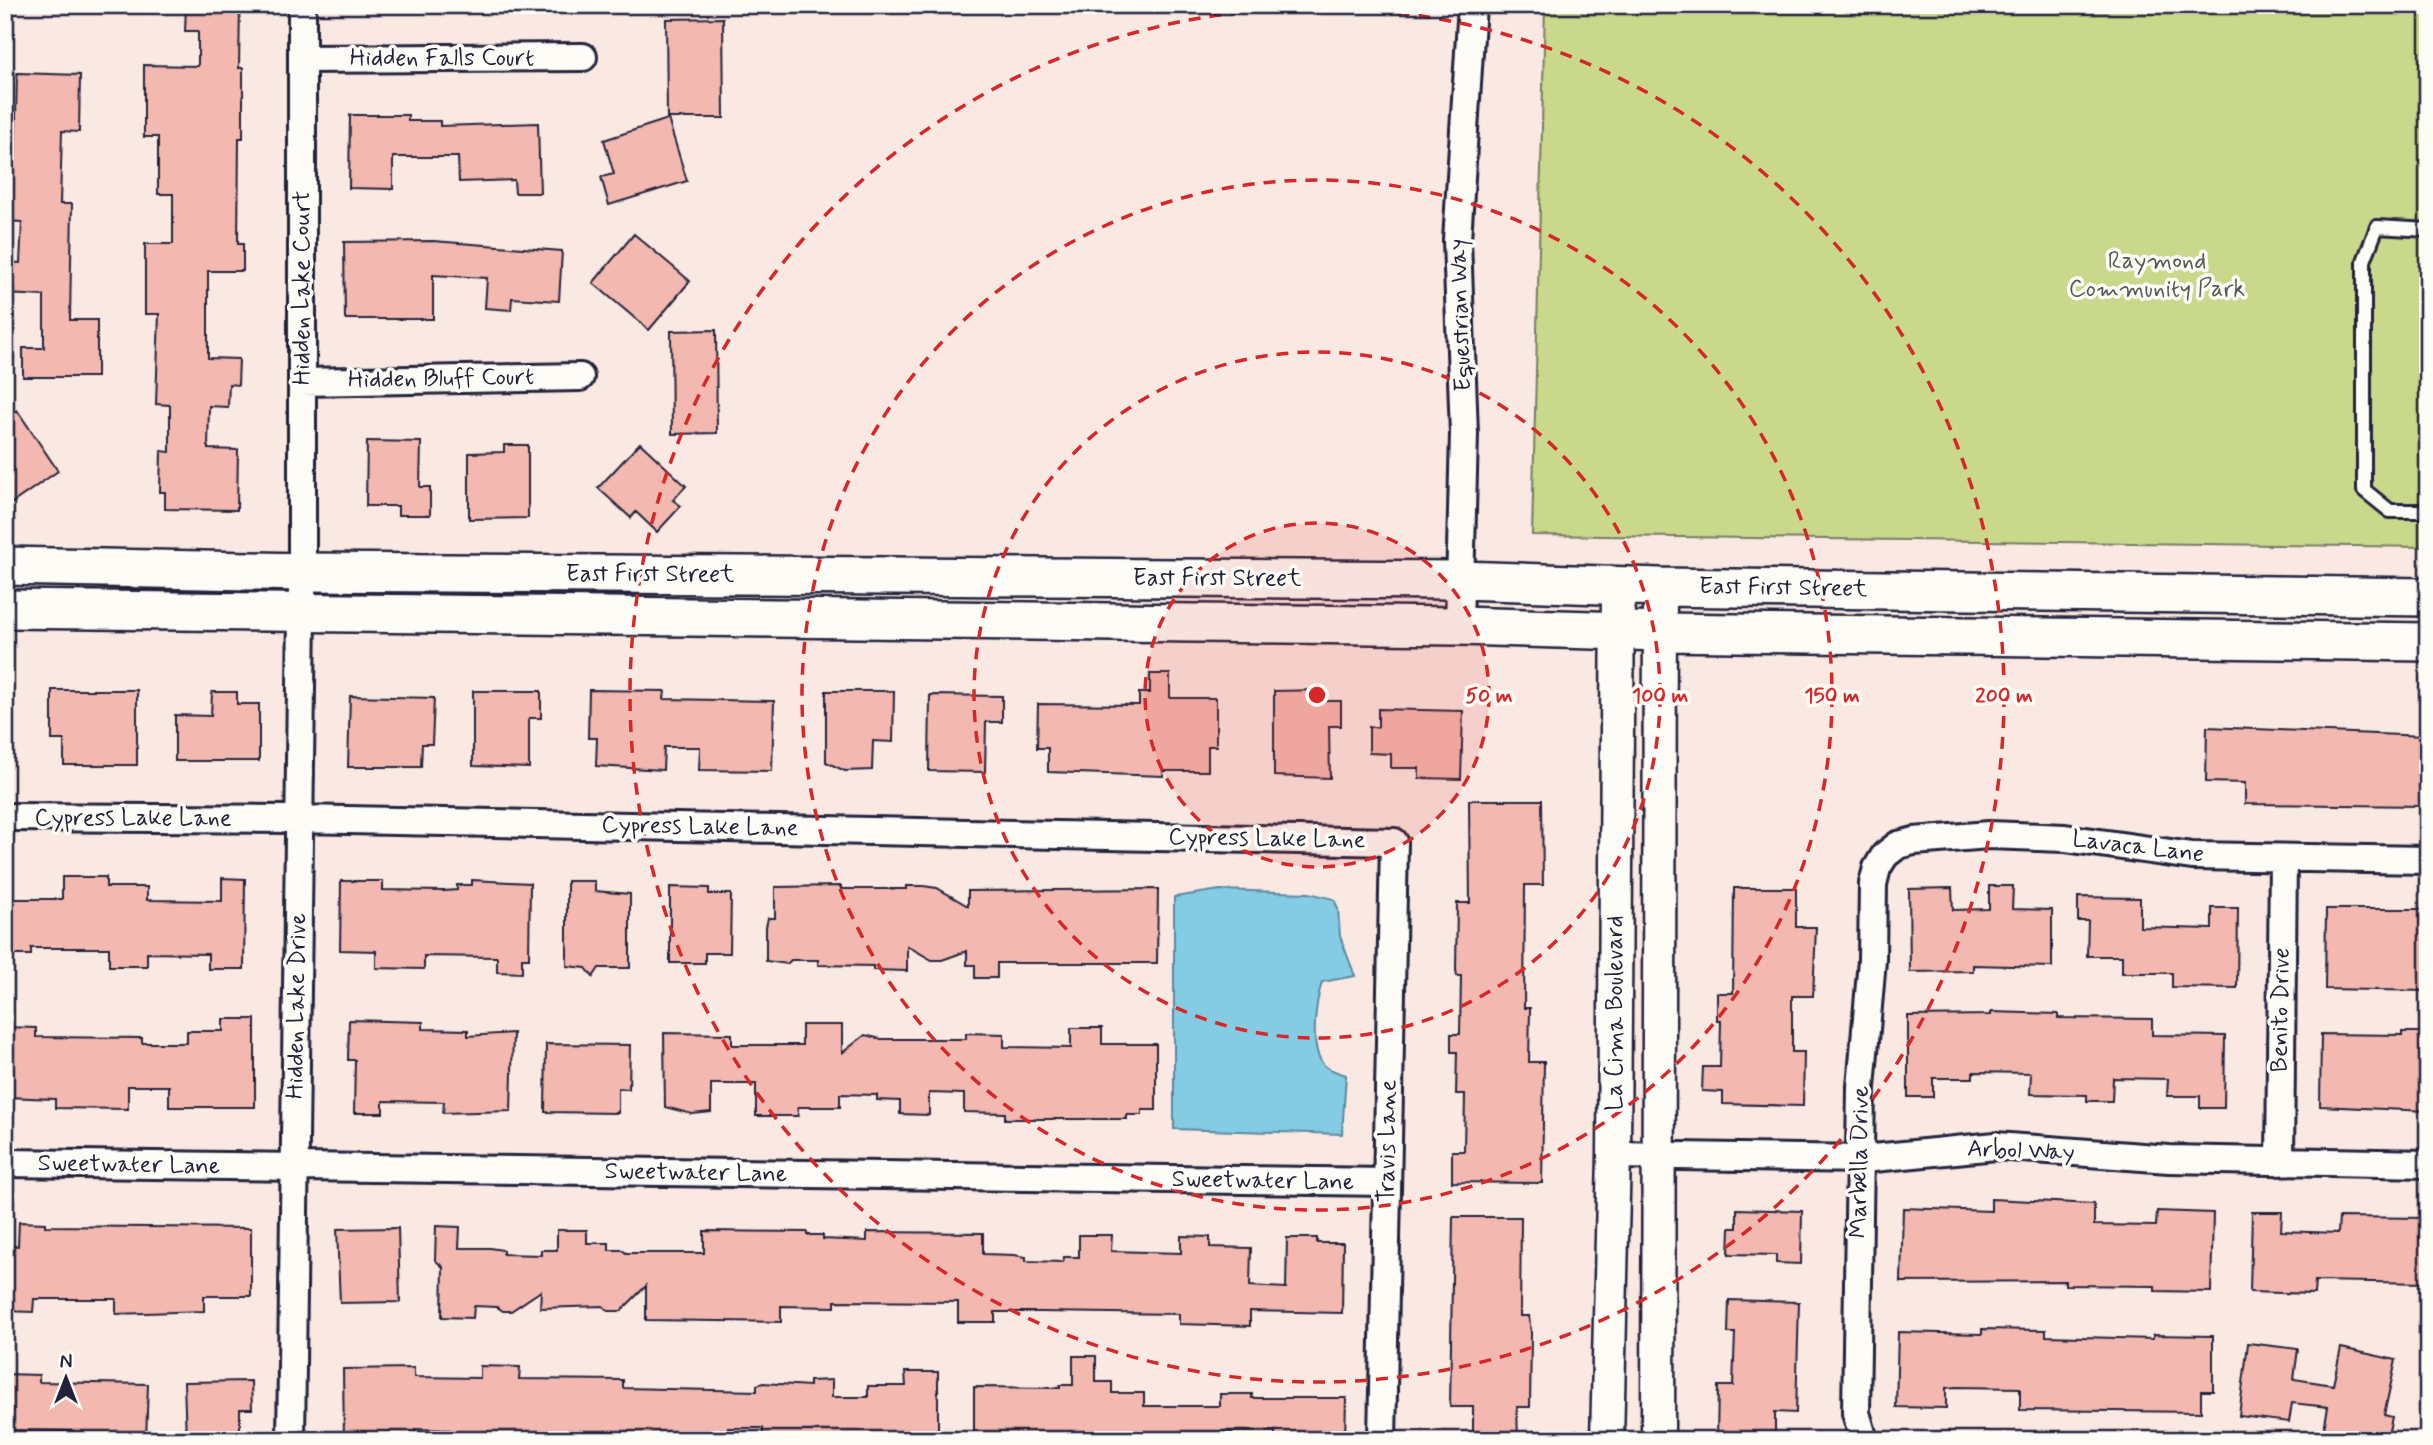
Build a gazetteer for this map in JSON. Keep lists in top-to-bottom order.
{
  "streets": {
    "main road": ["East First Street"],
    "street": [
      "Hidden Falls Court",
      "Hidden Lake Court",
      "Equestrian Way",
      "Hidden Bluff Court",
      "Cypress Lake Lane",
      "Lavaca Lane",
      "Hidden Lake Drive",
      "Benito Drive",
      "La Cima Boulevard",
      "Travis Lane",
      "Arbol Way",
      "Marbella Drive",
      "Sweetwater Lane"
    ]
  },
  "crossings": [
    ["Hidden Falls Court", "Hidden Lake Court"],
    ["Hidden Lake Court", "Hidden Bluff Court"],
    ["Hidden Lake Court", "East First Street"],
    ["Hidden Lake Court", "Hidden Lake Drive"],
    ["Equestrian Way", "East First Street"],
    ["East First Street", "Hidden Lake Drive"],
    ["East First Street", "La Cima Boulevard"],
    ["Cypress Lake Lane", "Hidden Lake Drive"],
    ["Cypress Lake Lane", "Travis Lane"],
    ["Lavaca Lane", "Benito Drive"],
    ["Lavaca Lane", "Marbella Drive"],
    ["Hidden Lake Drive", "Sweetwater Lane"],
    ["Benito Drive", "Arbol Way"],
    ["La Cima Boulevard", "Arbol Way"],
    ["Travis Lane", "Sweetwater Lane"],
    ["Arbol Way", "Marbella Drive"]
  ],
  "parks": ["Raymond Community Park"],
  "north": "top",
  "rings": [
    "50 m",
    "100 m",
    "150 m",
    "200 m"
  ]
}
